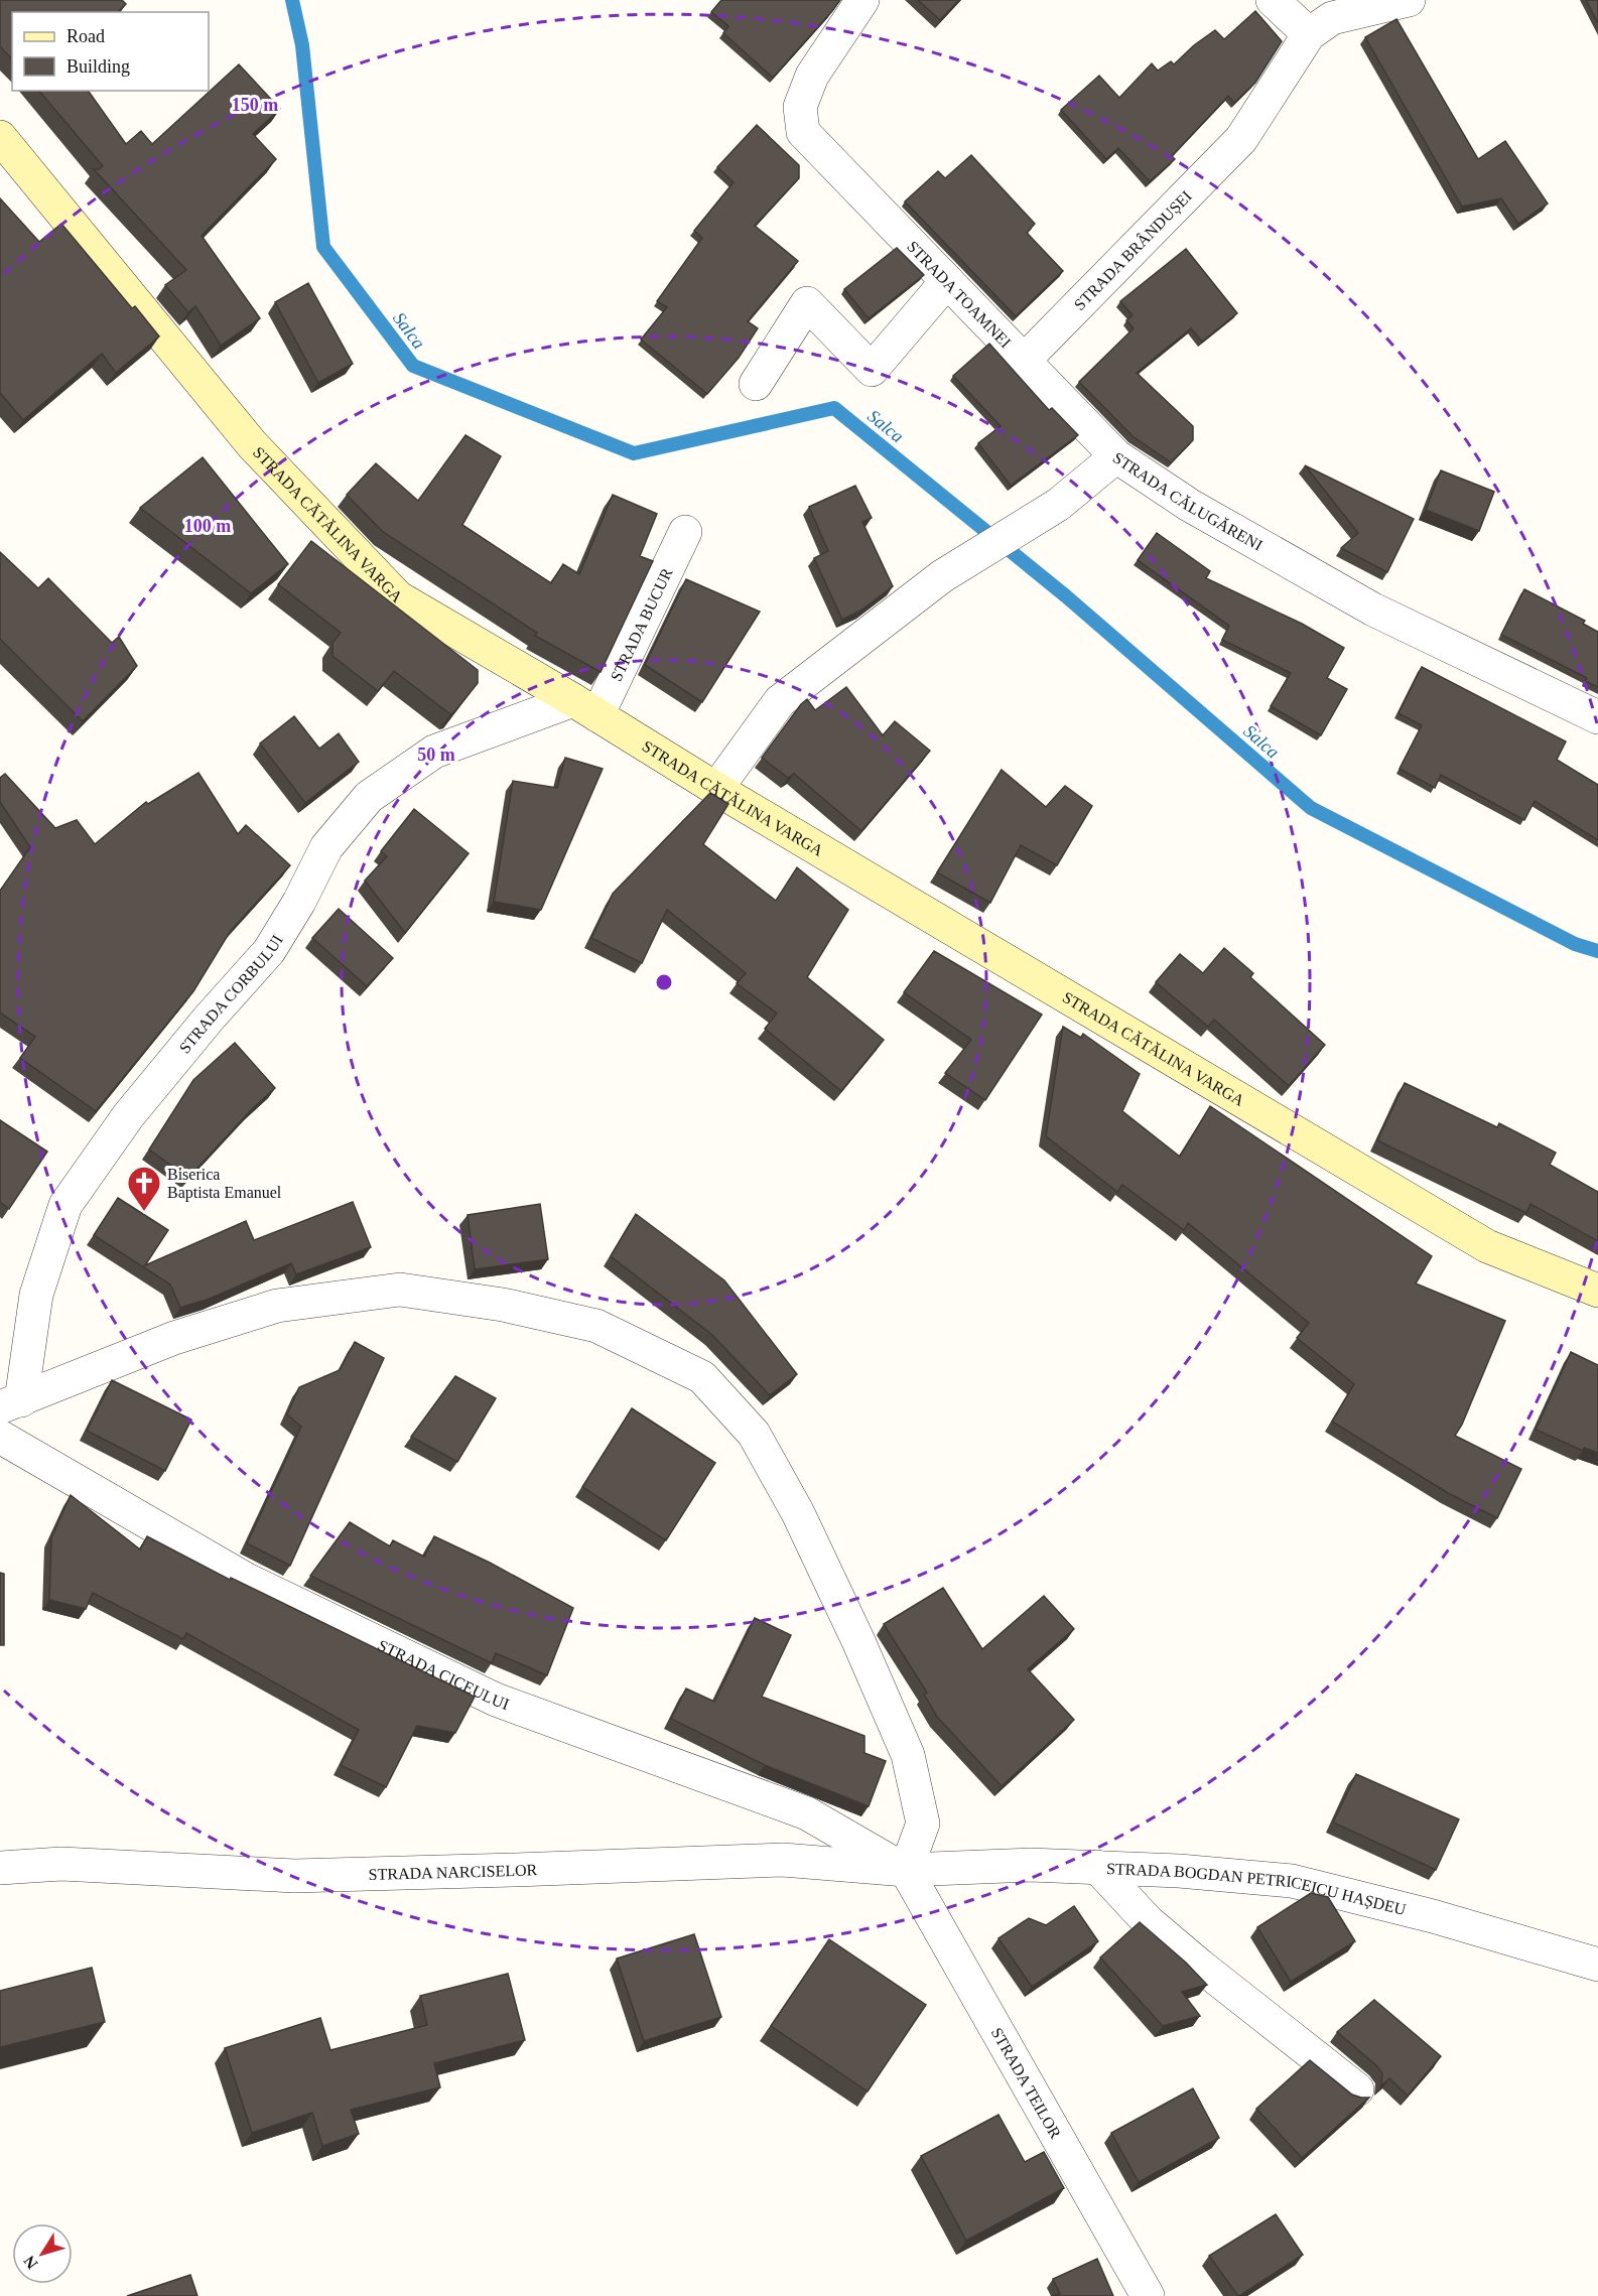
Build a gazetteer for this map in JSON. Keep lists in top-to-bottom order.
{
  "streets": {
    "main road": ["STRADA CĂTĂLINA VARGA"],
    "street": [
      "STRADA BRÂNDUȘEI",
      "STRADA TOAMNEI",
      "STRADA CĂLUGĂRENI",
      "STRADA BUCUR",
      "STRADA CORBULUI",
      "STRADA CICEULUI",
      "STRADA NARCISELOR",
      "STRADA BOGDAN PETRICEICU HAȘDEU",
      "STRADA TEILOR"
    ]
  },
  "crossings": [
    ["STRADA BRÂNDUȘEI", "STRADA TOAMNEI"],
    ["STRADA TOAMNEI", "STRADA CĂLUGĂRENI"],
    ["STRADA CĂLUGĂRENI", "STRADA CĂTĂLINA VARGA"],
    ["STRADA CĂTĂLINA VARGA", "STRADA BUCUR"],
    ["STRADA CĂTĂLINA VARGA", "STRADA CORBULUI"],
    ["STRADA BUCUR", "STRADA CORBULUI"],
    ["STRADA CICEULUI", "STRADA NARCISELOR"],
    ["STRADA CICEULUI", "STRADA BOGDAN PETRICEICU HAȘDEU"],
    ["STRADA CICEULUI", "STRADA TEILOR"],
    ["STRADA NARCISELOR", "STRADA BOGDAN PETRICEICU HAȘDEU"],
    ["STRADA NARCISELOR", "STRADA TEILOR"],
    ["STRADA BOGDAN PETRICEICU HAȘDEU", "STRADA TEILOR"]
  ],
  "water": ["Salca"],
  "places": {
    "church": ["Biserica Baptista Emanuel"]
  },
  "legend": ["Road", "Building"],
  "north": "bottom left",
  "rings": ["150 m", "100 m", "50 m"]
}
